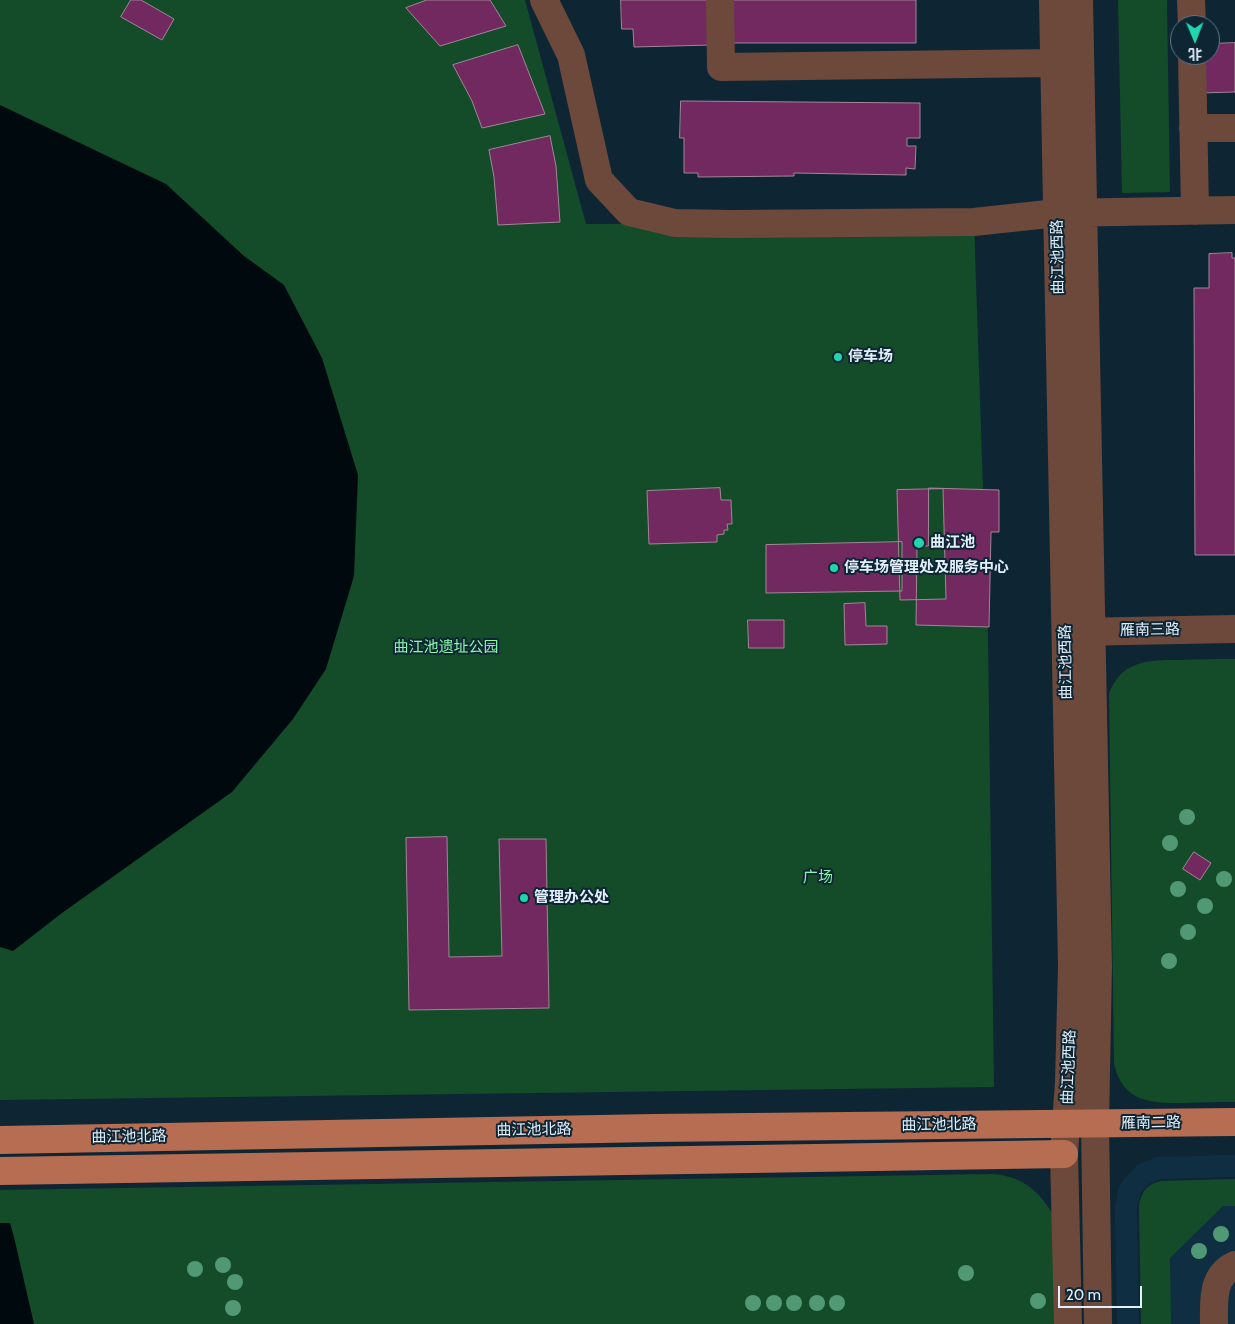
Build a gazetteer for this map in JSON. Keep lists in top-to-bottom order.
{
  "streets": {
    "main road": ["雁南二路", "曲江池北路"],
    "street": ["曲江池西路", "雁南三路"]
  },
  "crossings": [
    ["曲江池西路", "雁南三路"],
    ["曲江池西路", "雁南二路"],
    ["曲江池西路", "曲江池北路"],
    ["雁南二路", "曲江池北路"]
  ],
  "parks": ["曲江池遗址公园", "广场"],
  "places": [
    "停车场",
    "曲江池",
    "停车场管理处及服务中心",
    "管理办公处"
  ],
  "scale_bar": "20 m",
  "north": "bottom"
}
